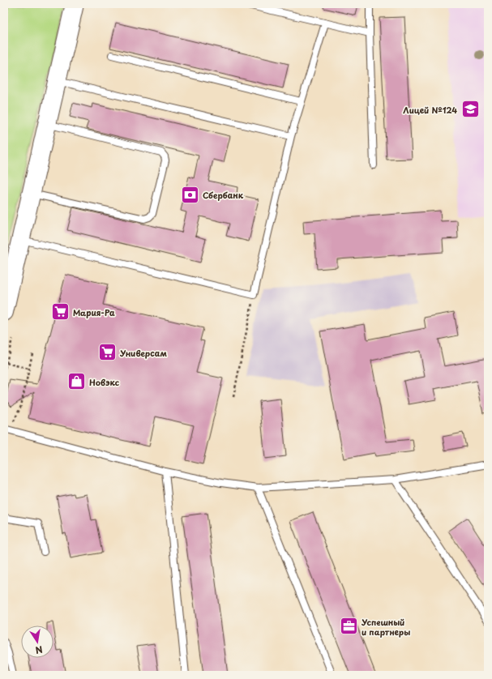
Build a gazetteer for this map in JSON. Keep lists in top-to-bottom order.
{
  "places": {
    "school or university": ["Лицей №124"],
    "bank": ["Сбербанк"],
    "supermarket": ["Мария-Ра", "Универсам"],
    "shop": ["Новэкс"],
    "office": ["Успешный и партнеры"]
  },
  "north": "bottom"
}
